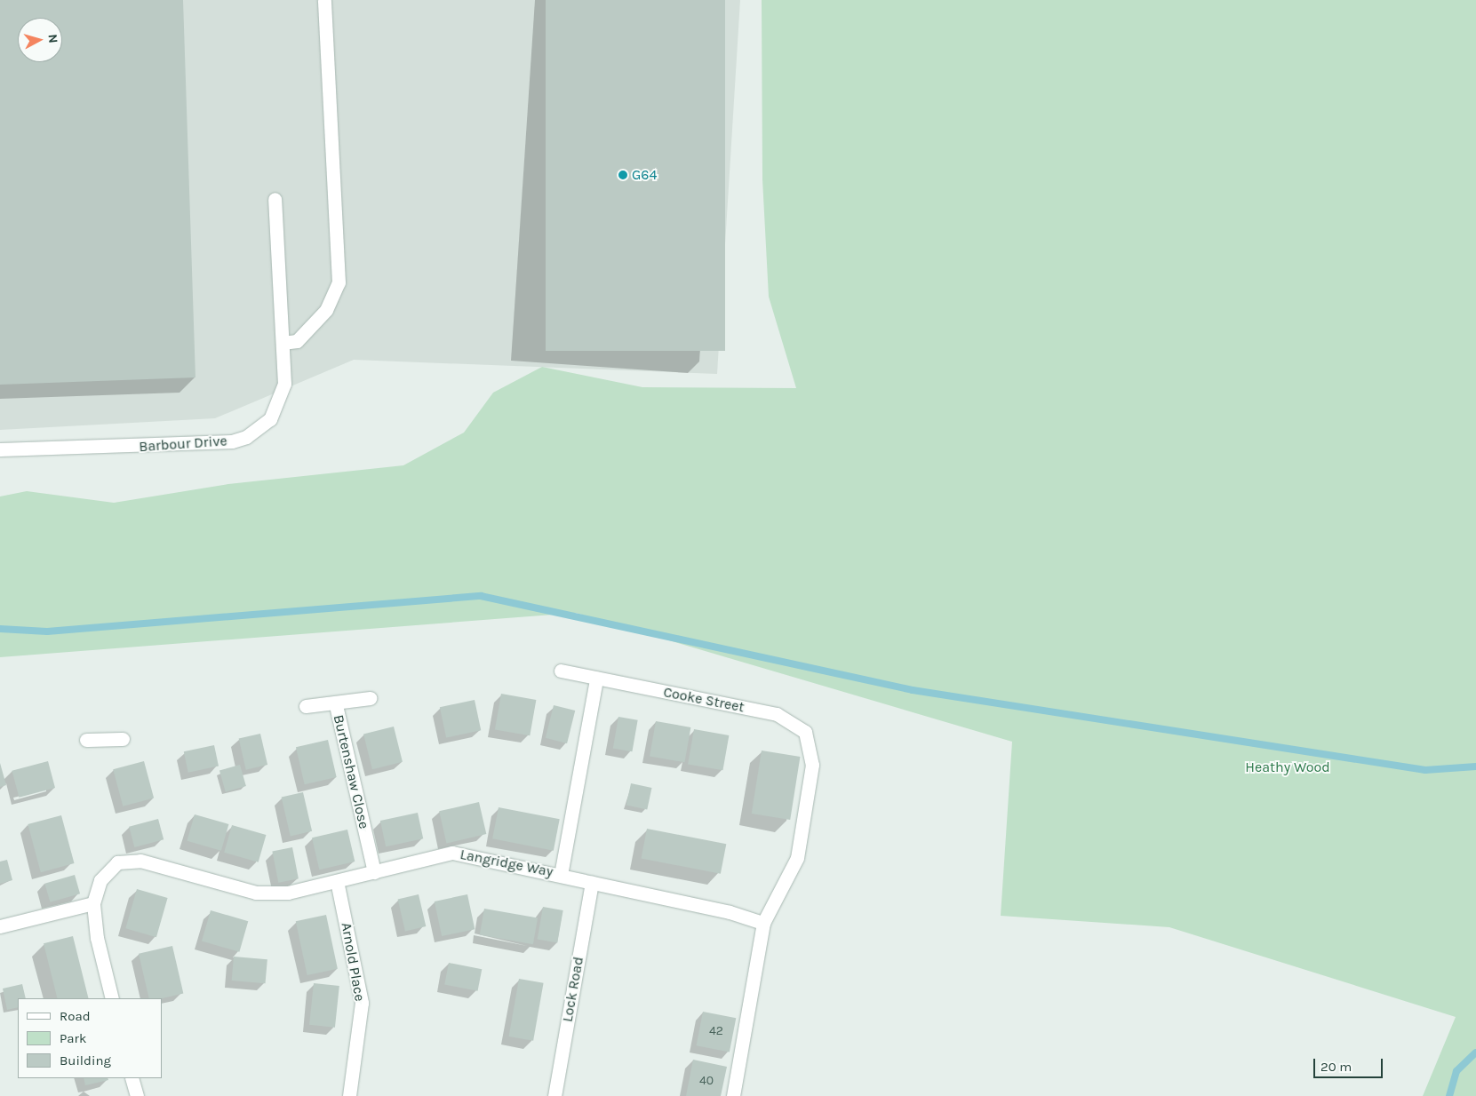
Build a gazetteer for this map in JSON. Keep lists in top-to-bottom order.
{
  "streets": {
    "street": [
      "Barbour Drive",
      "Cooke Street",
      "Burtenshaw Close",
      "Langridge Way",
      "Arnold Place",
      "Lock Road"
    ]
  },
  "crossings": [
    ["Cooke Street", "Langridge Way"],
    ["Burtenshaw Close", "Langridge Way"],
    ["Langridge Way", "Arnold Place"],
    ["Langridge Way", "Lock Road"]
  ],
  "parks": ["Heathy Wood"],
  "places": ["G64"],
  "house_numbers": ["42", "40"],
  "legend": ["Road", "Park", "Building"],
  "scale_bar": "20 m",
  "north": "right"
}
